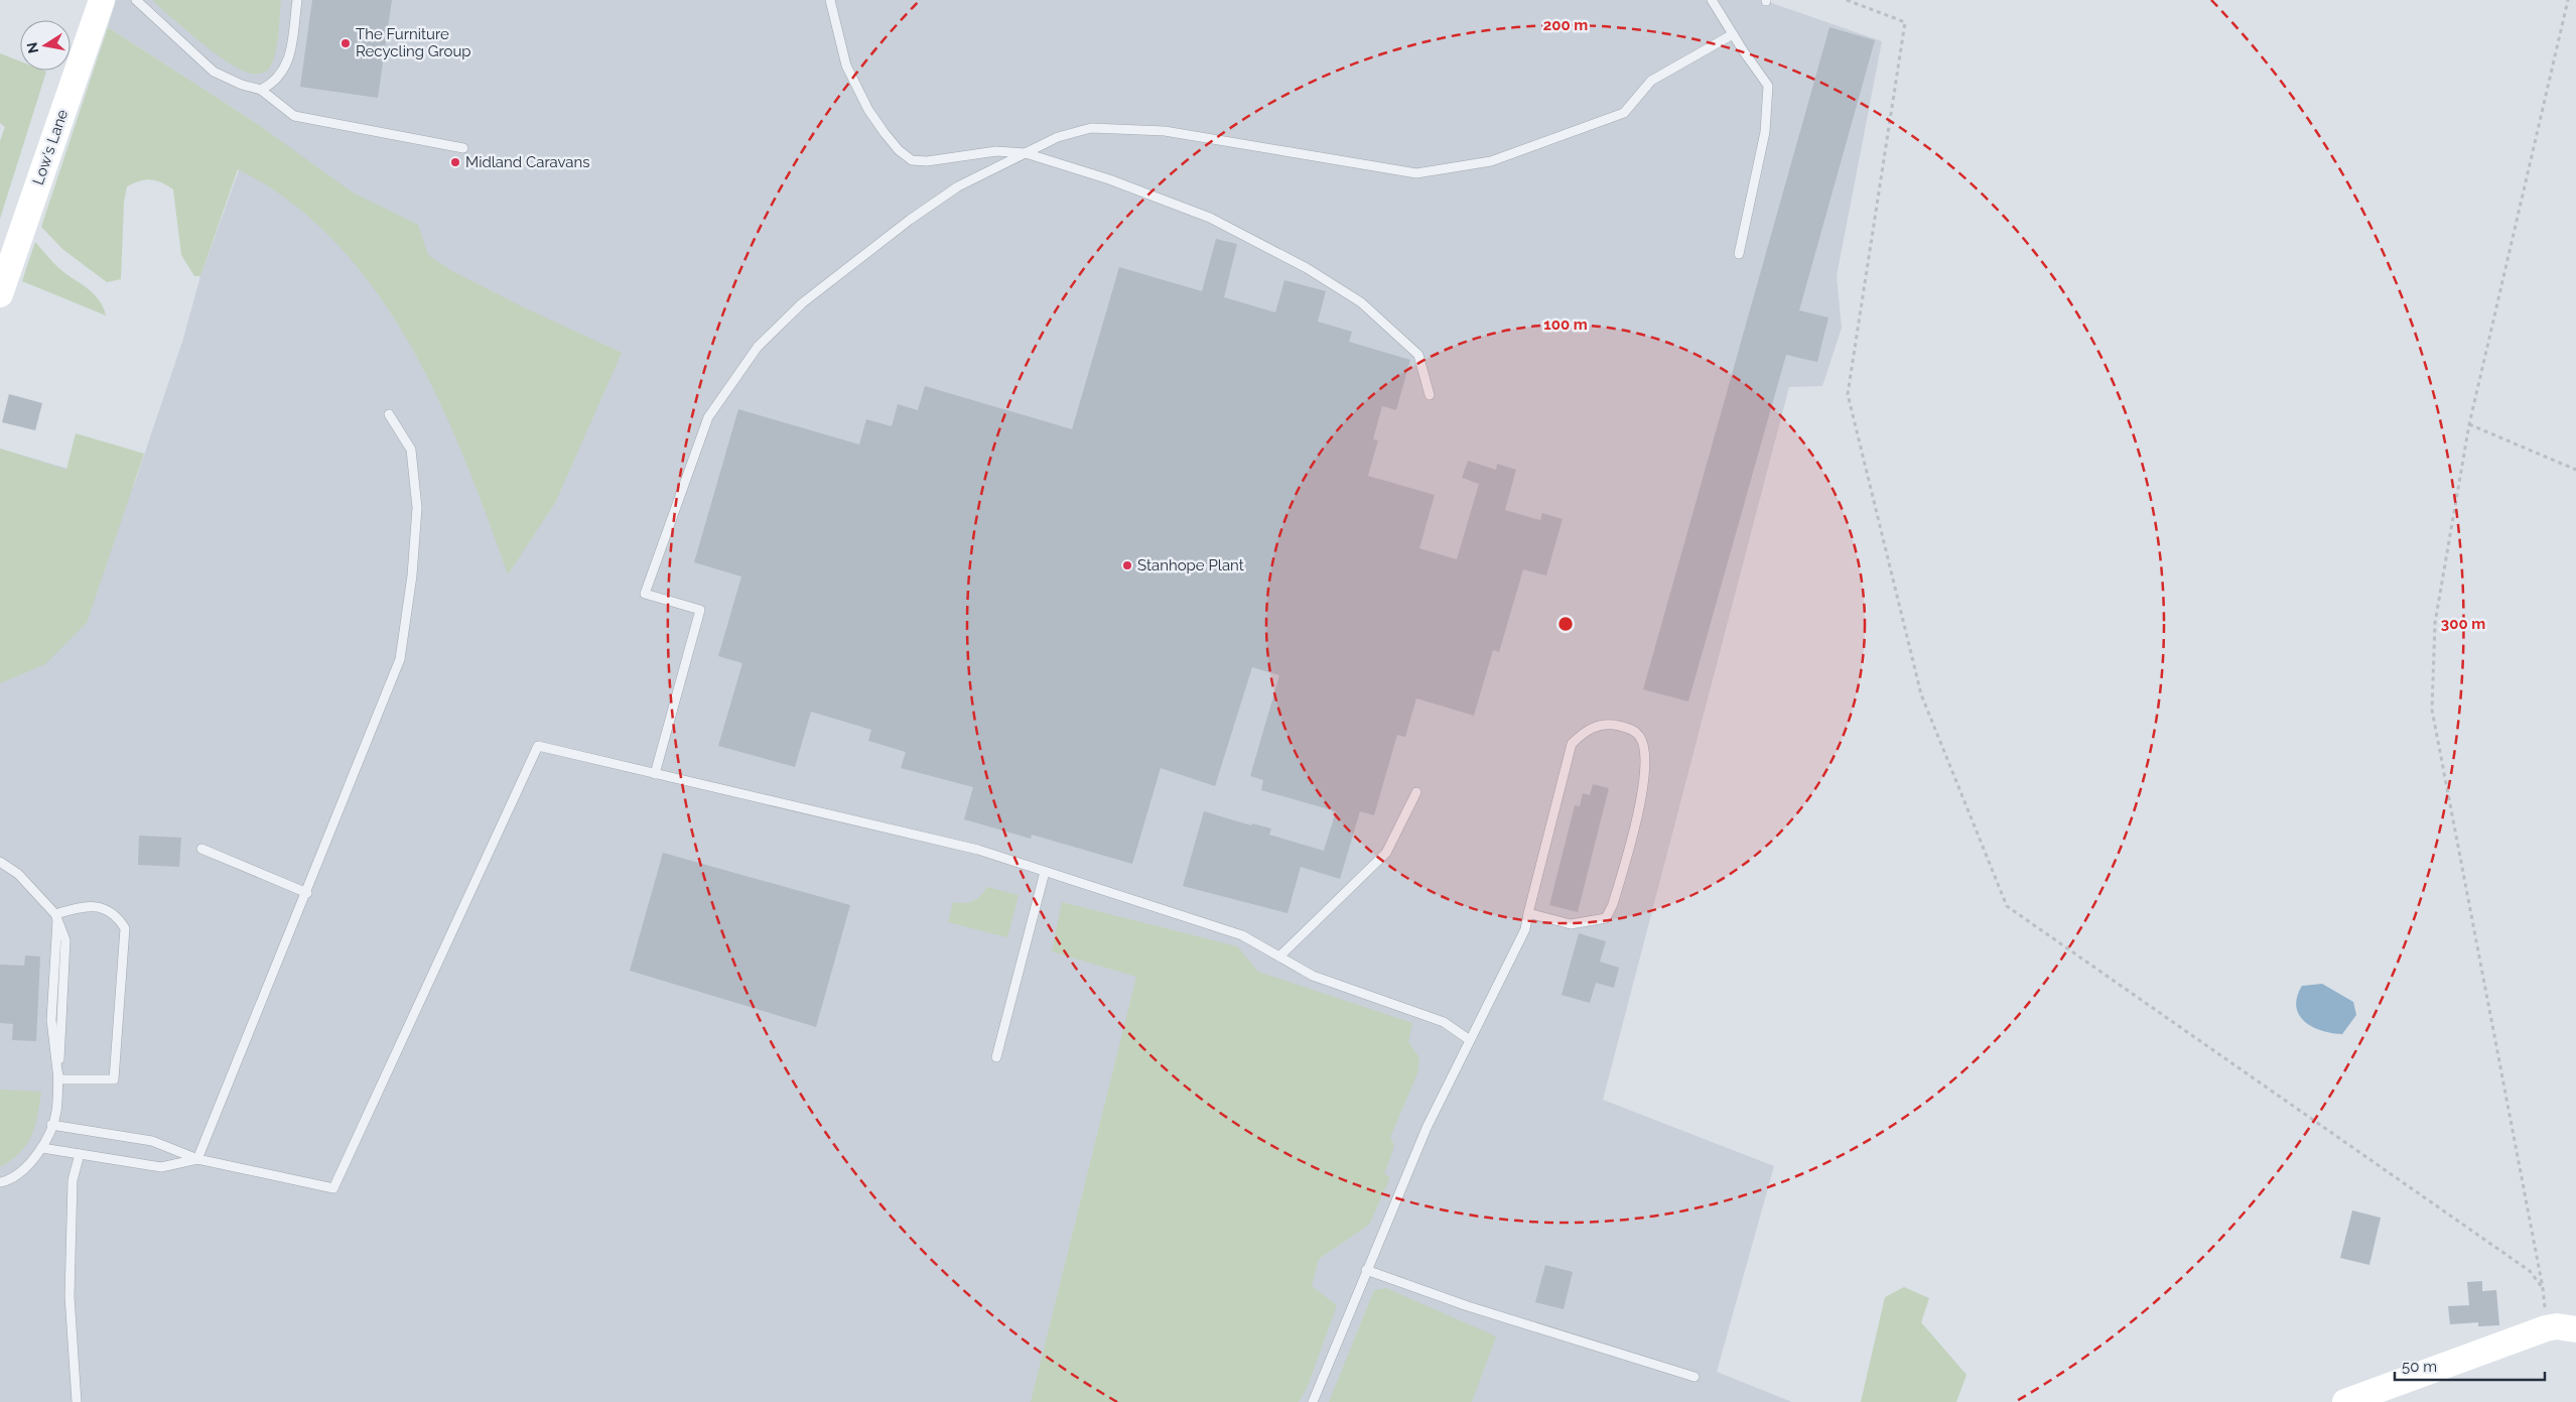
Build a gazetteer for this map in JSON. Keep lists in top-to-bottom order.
{
  "streets": {
    "street": ["Low's Lane"]
  },
  "places": ["The Furniture Recycling Group", "Midland Caravans", "Stanhope Plant"],
  "scale_bar": "50 m",
  "north": "left",
  "rings": ["200 m", "100 m", "300 m"]
}
